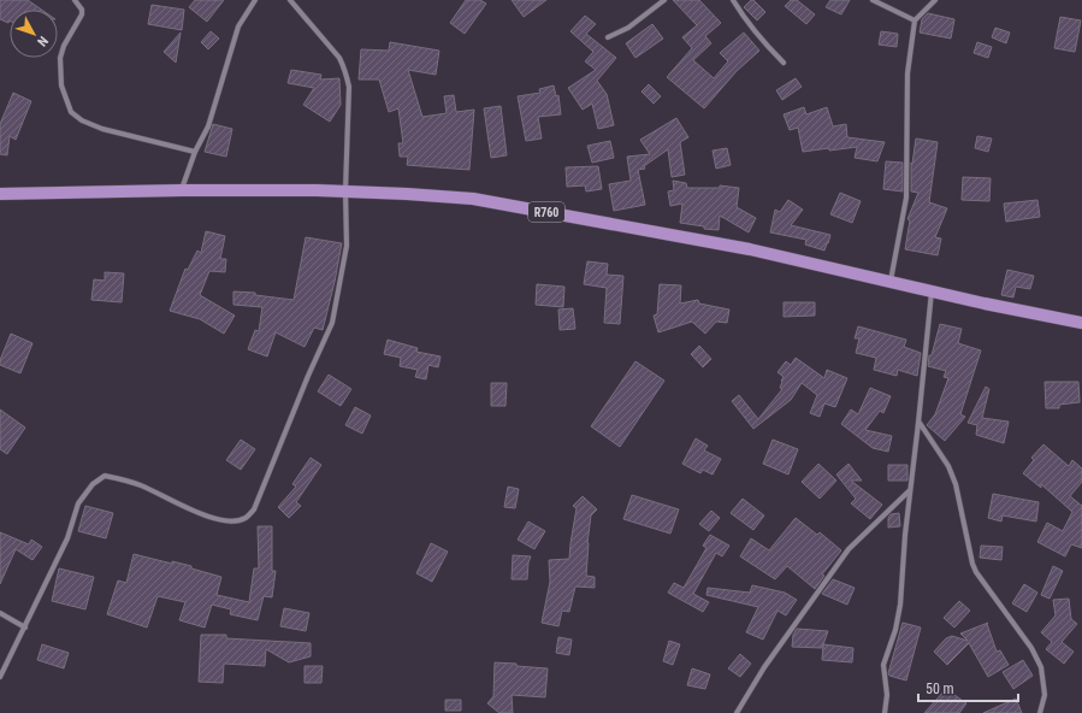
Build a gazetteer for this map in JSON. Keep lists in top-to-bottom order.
{
  "streets": {
    "main road": ["R760"]
  },
  "scale_bar": "50 m",
  "north": "bottom right"
}
